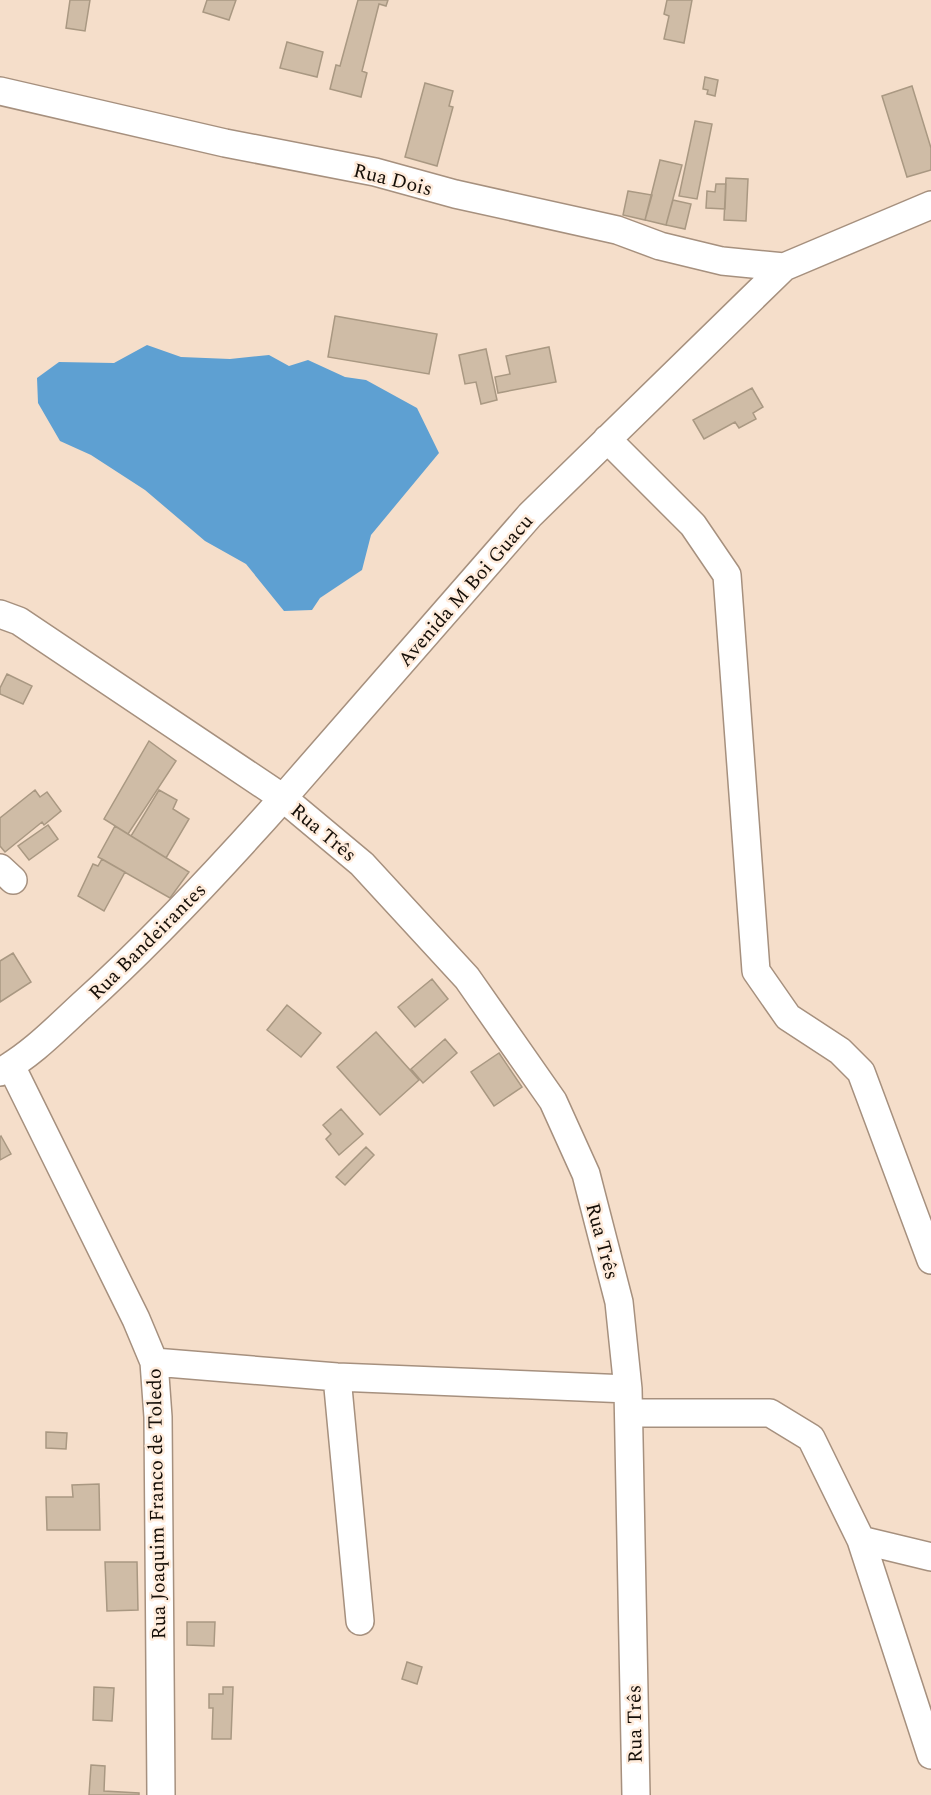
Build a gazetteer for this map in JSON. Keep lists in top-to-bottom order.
{
  "streets": {
    "street": [
      "Rua Dois",
      "Avenida M Boi Guacu",
      "Rua Três",
      "Rua Bandeirantes",
      "Rua Joaquim Franco de Toledo"
    ]
  },
  "crossings": [
    ["Rua Dois", "Avenida M Boi Guacu"],
    ["Avenida M Boi Guacu", "Rua Três"],
    ["Avenida M Boi Guacu", "Rua Bandeirantes"],
    ["Rua Três", "Rua Bandeirantes"],
    ["Rua Bandeirantes", "Rua Joaquim Franco de Toledo"]
  ]
}
